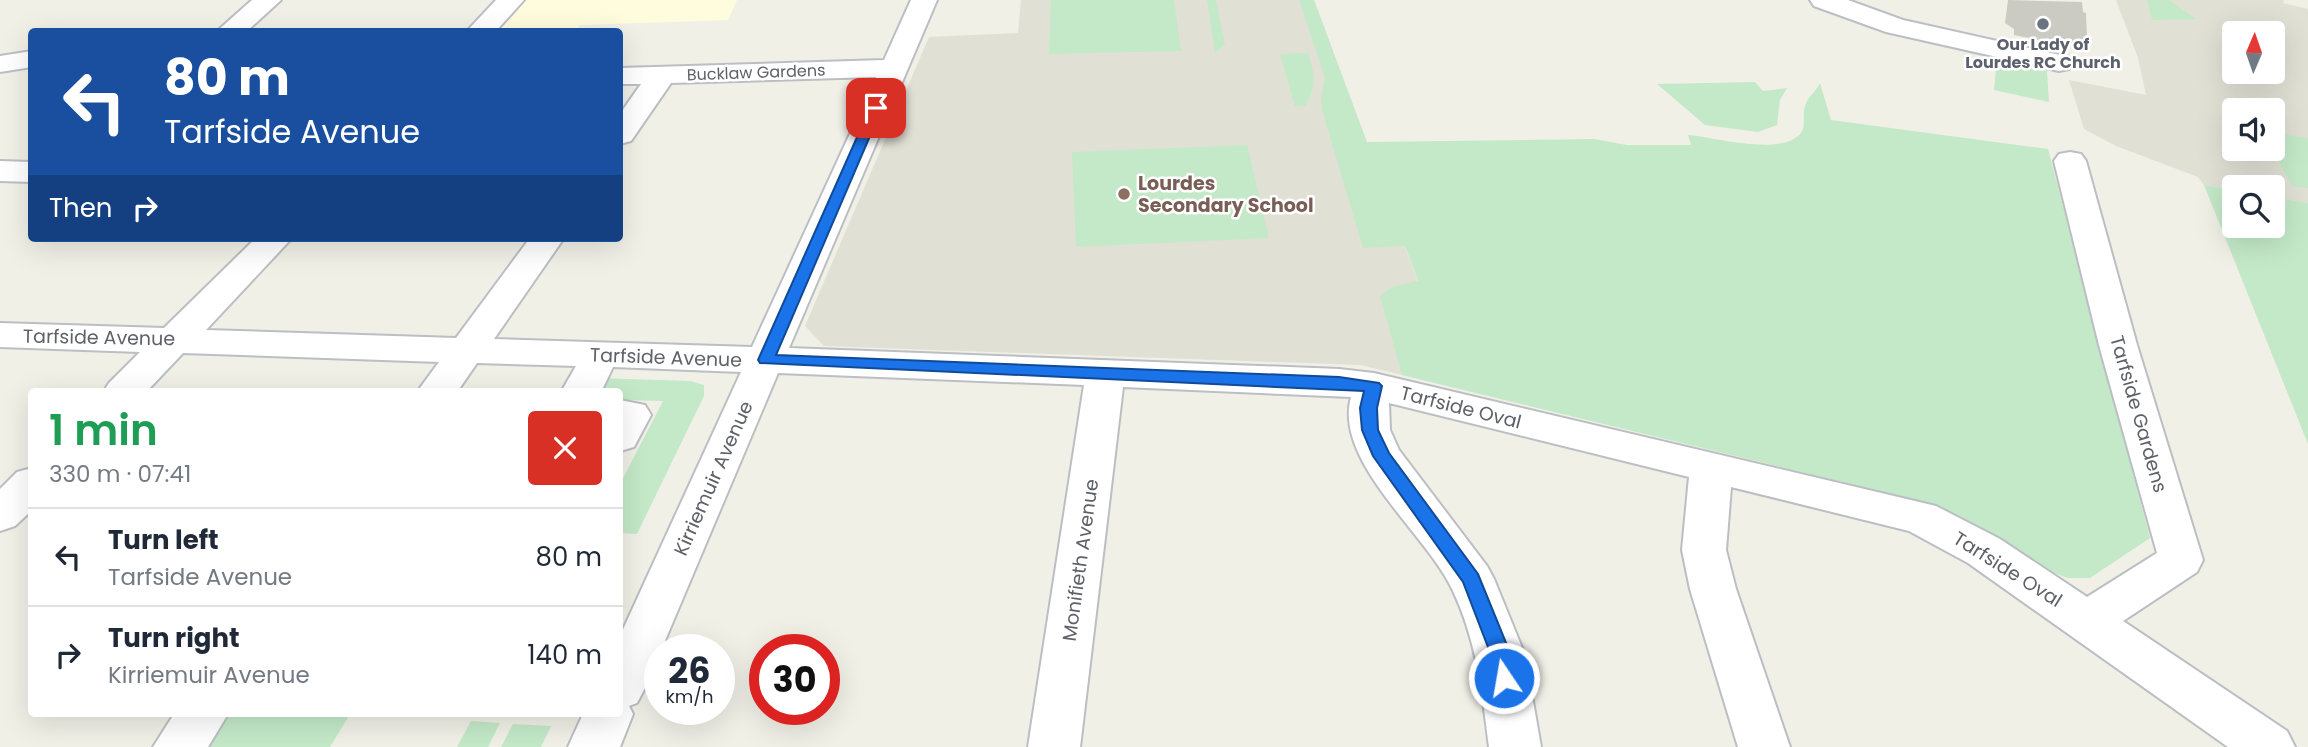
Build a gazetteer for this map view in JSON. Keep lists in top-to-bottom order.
{
  "streets": {
    "street": [
      "Bucklaw Gardens",
      "Tarfside Avenue",
      "Tarfside Oval",
      "Tarfside Gardens",
      "Kirriemuir Avenue",
      "Monifieth Avenue"
    ]
  },
  "crossings": [
    ["Bucklaw Gardens", "Kirriemuir Avenue"],
    ["Tarfside Avenue", "Tarfside Oval"],
    ["Tarfside Avenue", "Kirriemuir Avenue"],
    ["Tarfside Avenue", "Monifieth Avenue"],
    ["Tarfside Oval", "Tarfside Gardens"]
  ],
  "places": ["Our Lady of Lourdes RC Church", "Lourdes Secondary School"],
  "north": "top",
  "page": {
    "turn": ["80 m", "Tarfside Avenue"],
    "then": "Then",
    "heading": ["1 min", "330 m · 07:41"],
    "list": [
      {
        "name": "Turn left",
        "note": "Tarfside Avenue",
        "value": "80 m"
      },
      {
        "name": "Turn right",
        "note": "Kirriemuir Avenue",
        "value": "140 m"
      }
    ],
    "speed": "26 km/h",
    "limit": "30"
  }
}
